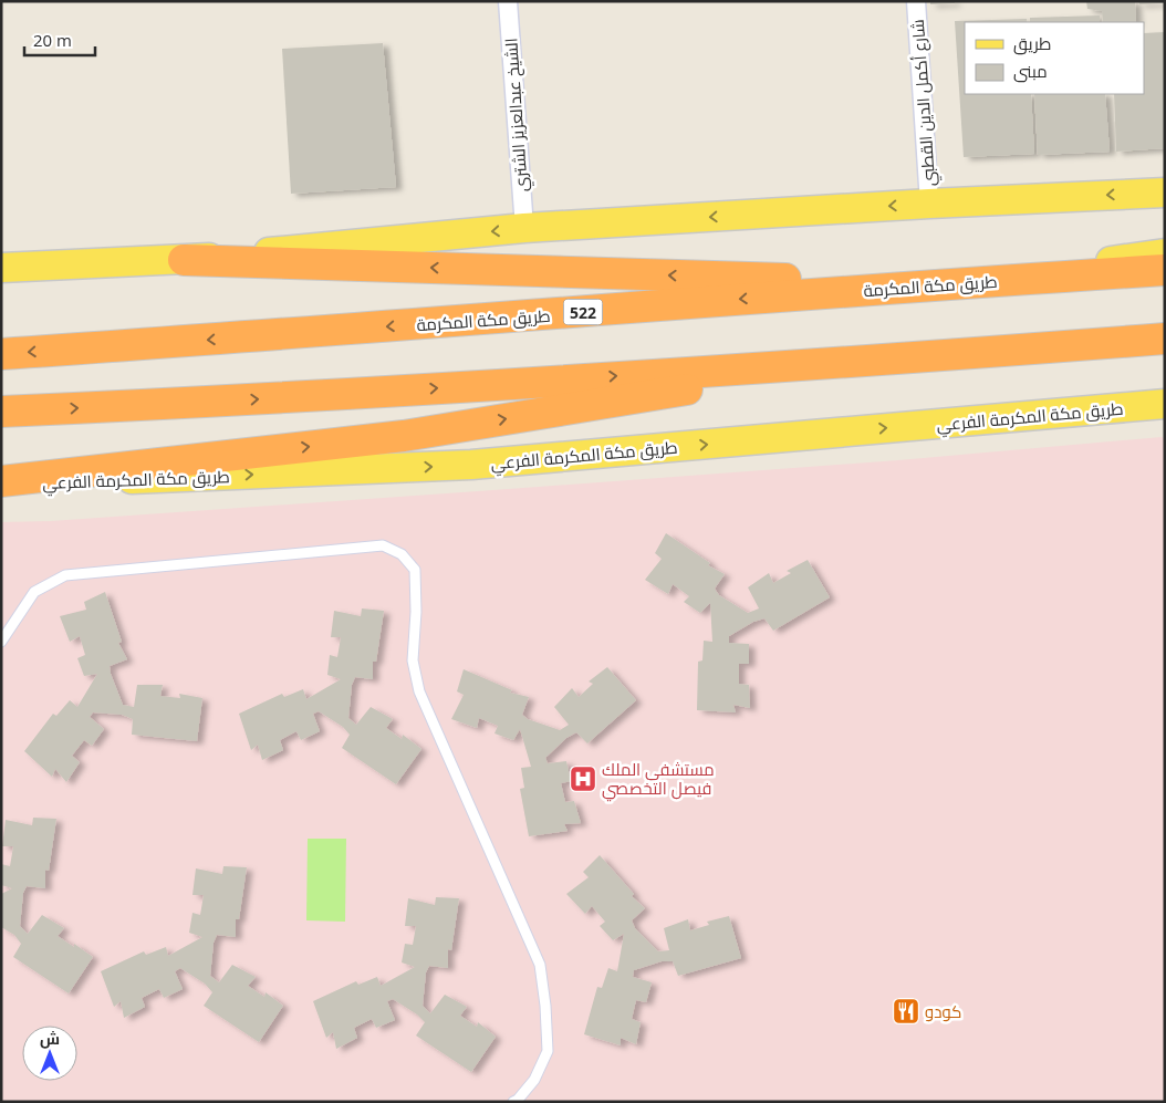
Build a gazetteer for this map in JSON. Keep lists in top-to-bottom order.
{
  "streets": {
    "highway": ["طريق مكة المكرمة", "522"],
    "main road": ["طريق مكة المكرمة الفرعي"],
    "street": ["شارع أكمل الدين القطبي", "الشيخ عبدالعزيز الشتري"]
  },
  "places": {
    "hospital": ["مستشفى الملك فيصل التخصصي"],
    "restaurant": ["كودو"]
  },
  "legend": ["طريق", "مبنى"],
  "scale_bar": "20 m",
  "north": "top"
}
